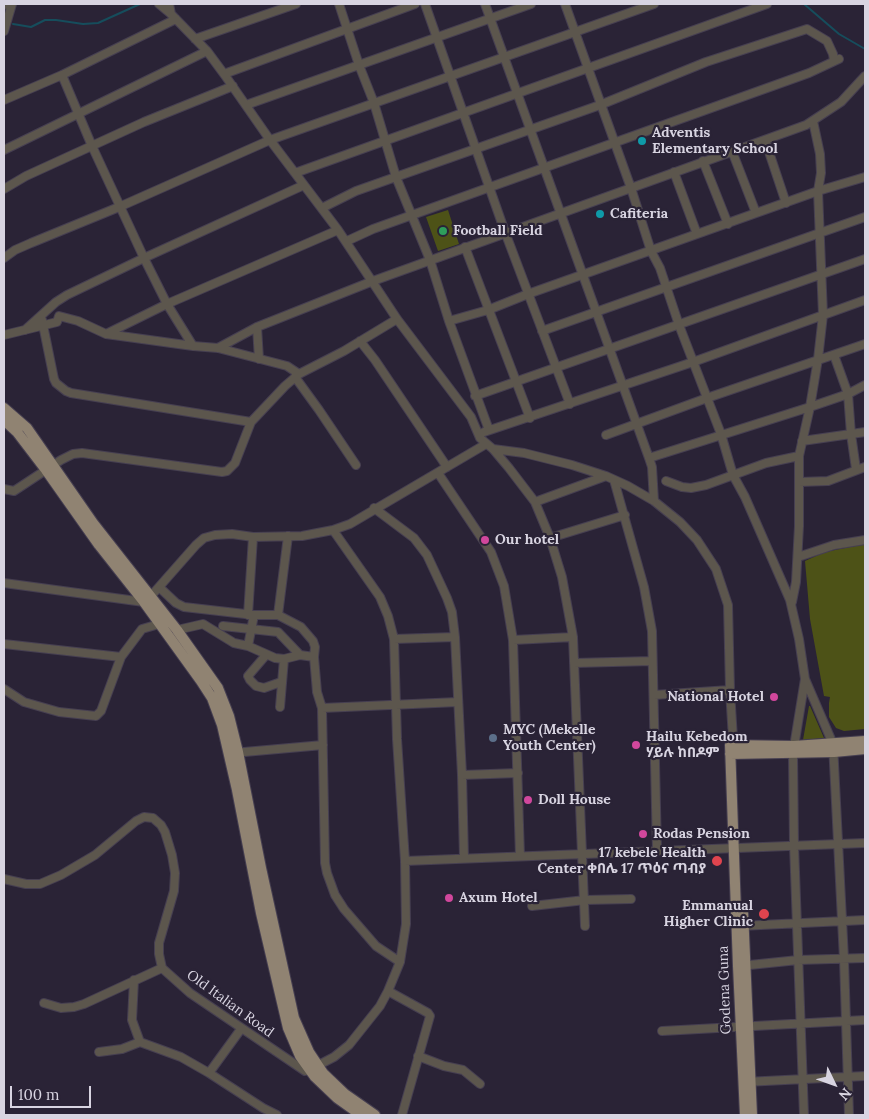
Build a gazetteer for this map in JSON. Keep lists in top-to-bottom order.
{
  "streets": {
    "main road": ["Godena Guna"],
    "street": ["Old Italian Road"]
  },
  "places": [
    "Adventis Elementary School",
    "Cafiteria",
    "Football Field",
    "Our hotel",
    "National Hotel",
    "MYC (Mekelle Youth Center)",
    "Hailu Kebedom ሃይሉ ከበዶም",
    "Doll House",
    "Rodas Pension",
    "17 kebele Health Center ቀበሌ 17 ጥዕና ጣብያ",
    "Axum Hotel",
    "Emmanual Higher Clinic"
  ],
  "scale_bar": "100 m",
  "north": "bottom right"
}
